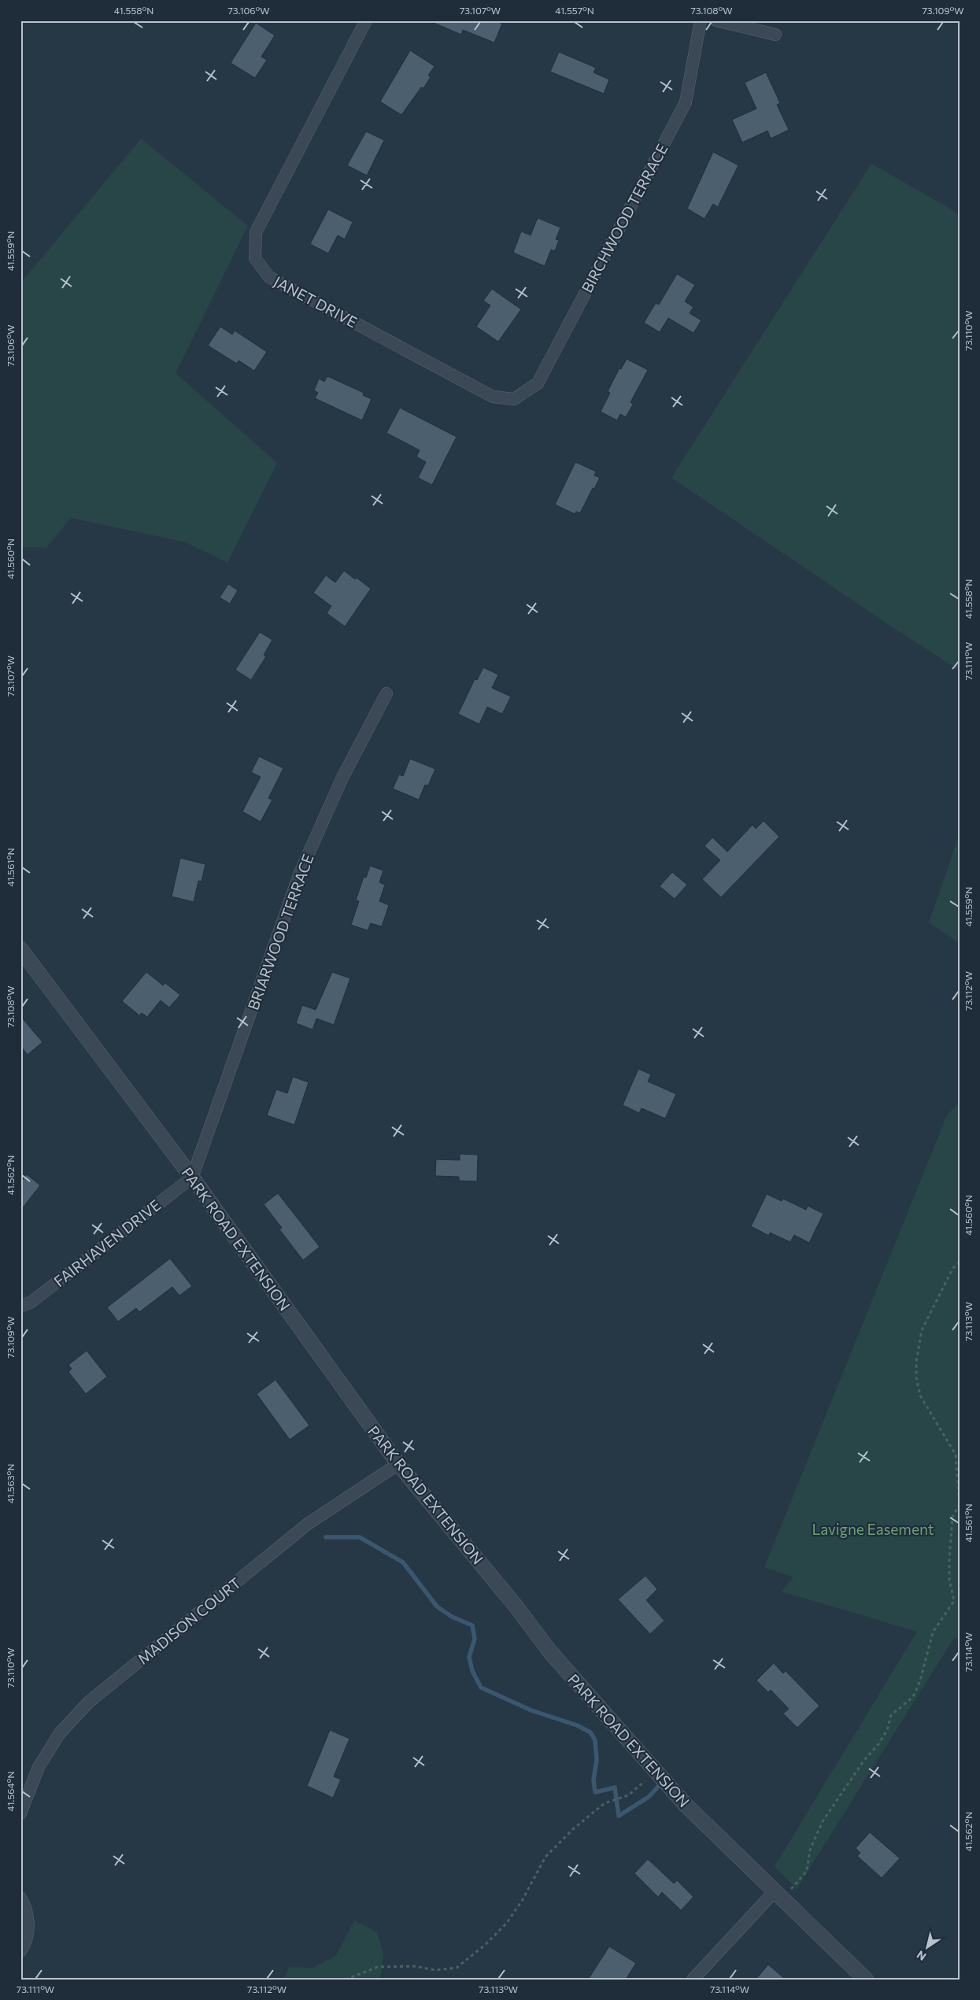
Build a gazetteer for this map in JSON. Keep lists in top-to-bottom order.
{
  "streets": {
    "street": [
      "BIRCHWOOD TERRACE",
      "JANET DRIVE",
      "BRIARWOOD TERRACE",
      "PARK ROAD EXTENSION",
      "FAIRHAVEN DRIVE",
      "MADISON COURT"
    ]
  },
  "crossings": [
    ["BIRCHWOOD TERRACE", "JANET DRIVE"],
    ["BRIARWOOD TERRACE", "PARK ROAD EXTENSION"],
    ["BRIARWOOD TERRACE", "FAIRHAVEN DRIVE"],
    ["PARK ROAD EXTENSION", "FAIRHAVEN DRIVE"],
    ["PARK ROAD EXTENSION", "MADISON COURT"]
  ],
  "parks": ["Lavigne Easement"],
  "north": "bottom left",
  "coordinates": [
    "41.558°N",
    "73.106°W",
    "73.107°W",
    "41.557°N",
    "73.108°W",
    "73.109°W",
    "41.559°N",
    "73.110°W",
    "41.560°N",
    "73.111°W",
    "41.561°N",
    "73.112°W",
    "41.562°N",
    "73.113°W",
    "41.563°N",
    "73.114°W",
    "41.564°N"
  ]
}
